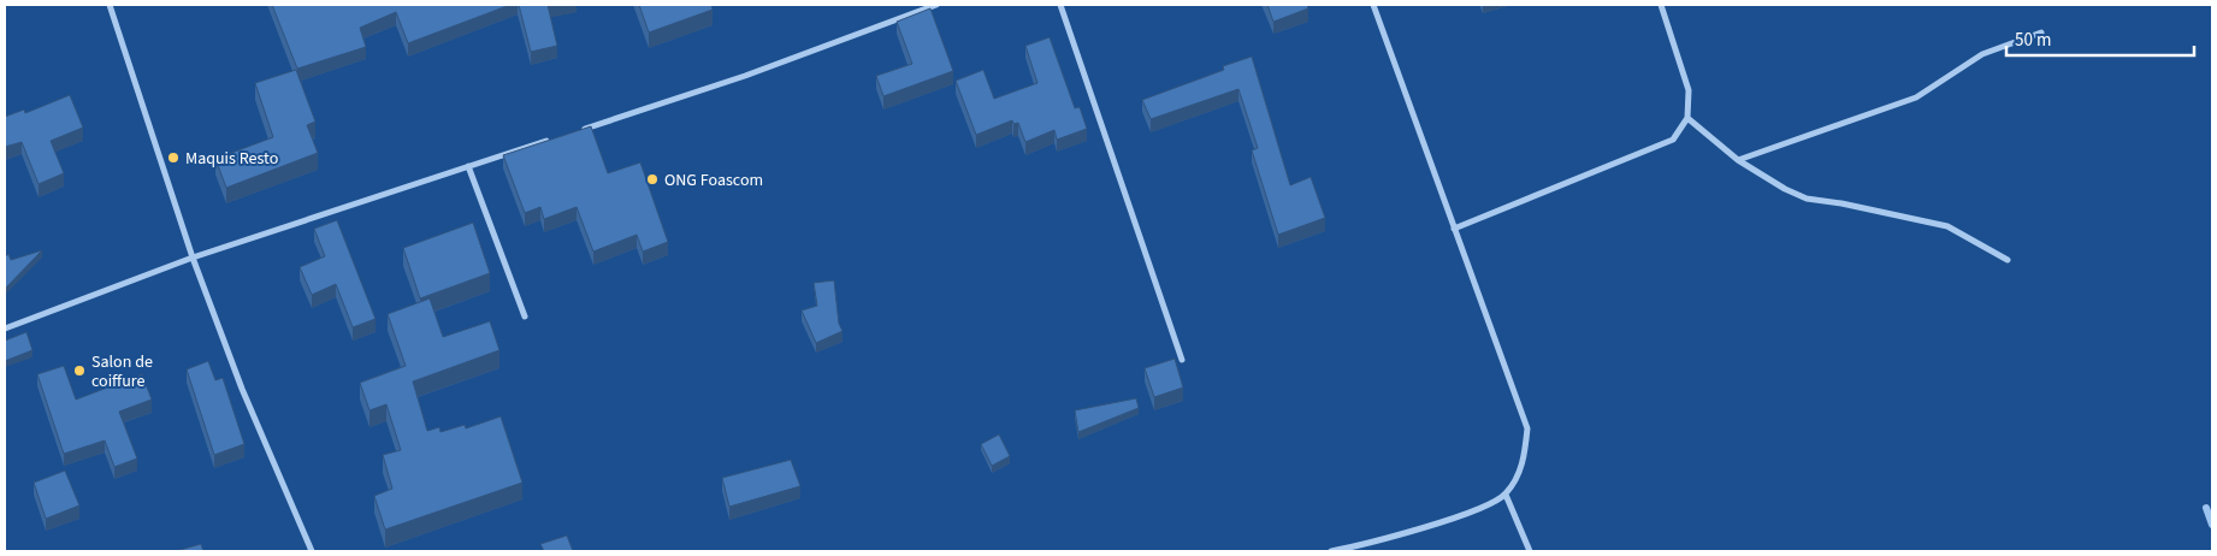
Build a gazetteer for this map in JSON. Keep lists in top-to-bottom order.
{
  "places": ["Maquis Resto", "ONG Foascom", "Salon de coiffure"],
  "scale_bar": "50 m"
}
